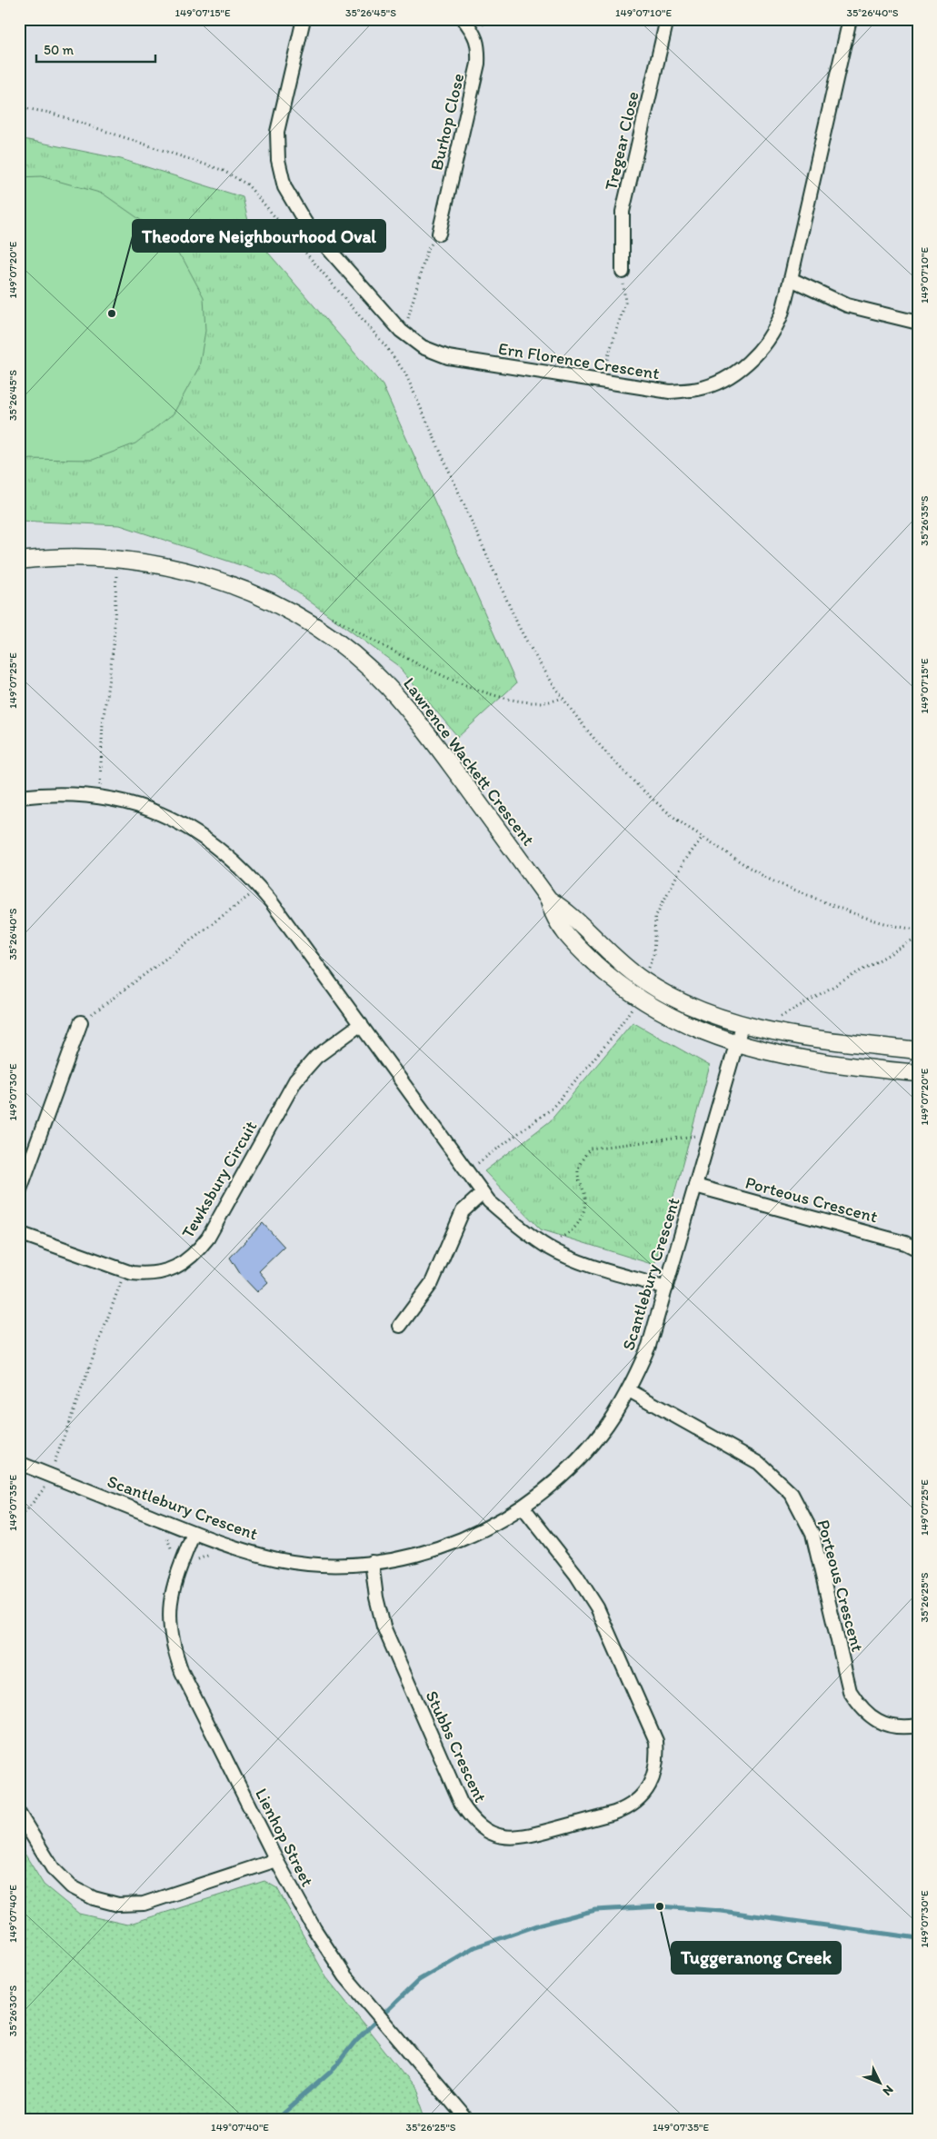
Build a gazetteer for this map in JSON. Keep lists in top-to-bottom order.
{
  "streets": {
    "street": [
      "Burhop Close",
      "Tregear Close",
      "Ern Florence Crescent",
      "Lawrence Wackett Crescent",
      "Tewksbury Circuit",
      "Porteous Crescent",
      "Scantlebury Crescent",
      "Stubbs Crescent",
      "Lienhop Street"
    ]
  },
  "crossings": [
    ["Lawrence Wackett Crescent", "Scantlebury Crescent"],
    ["Porteous Crescent", "Scantlebury Crescent"],
    ["Scantlebury Crescent", "Stubbs Crescent"],
    ["Scantlebury Crescent", "Lienhop Street"]
  ],
  "places": ["Theodore Neighbourhood Oval", "Tuggeranong Creek"],
  "scale_bar": "50 m",
  "north": "bottom right",
  "coordinates": [
    "149°07'15\"E",
    "35°26'45\"S",
    "149°07'10\"E",
    "35°26'40\"S",
    "149°07'20\"E",
    "35°26'35\"S",
    "149°07'25\"E",
    "149°07'30\"E",
    "149°07'35\"E",
    "35°26'25\"S",
    "149°07'40\"E",
    "35°26'30\"S"
  ]
}
